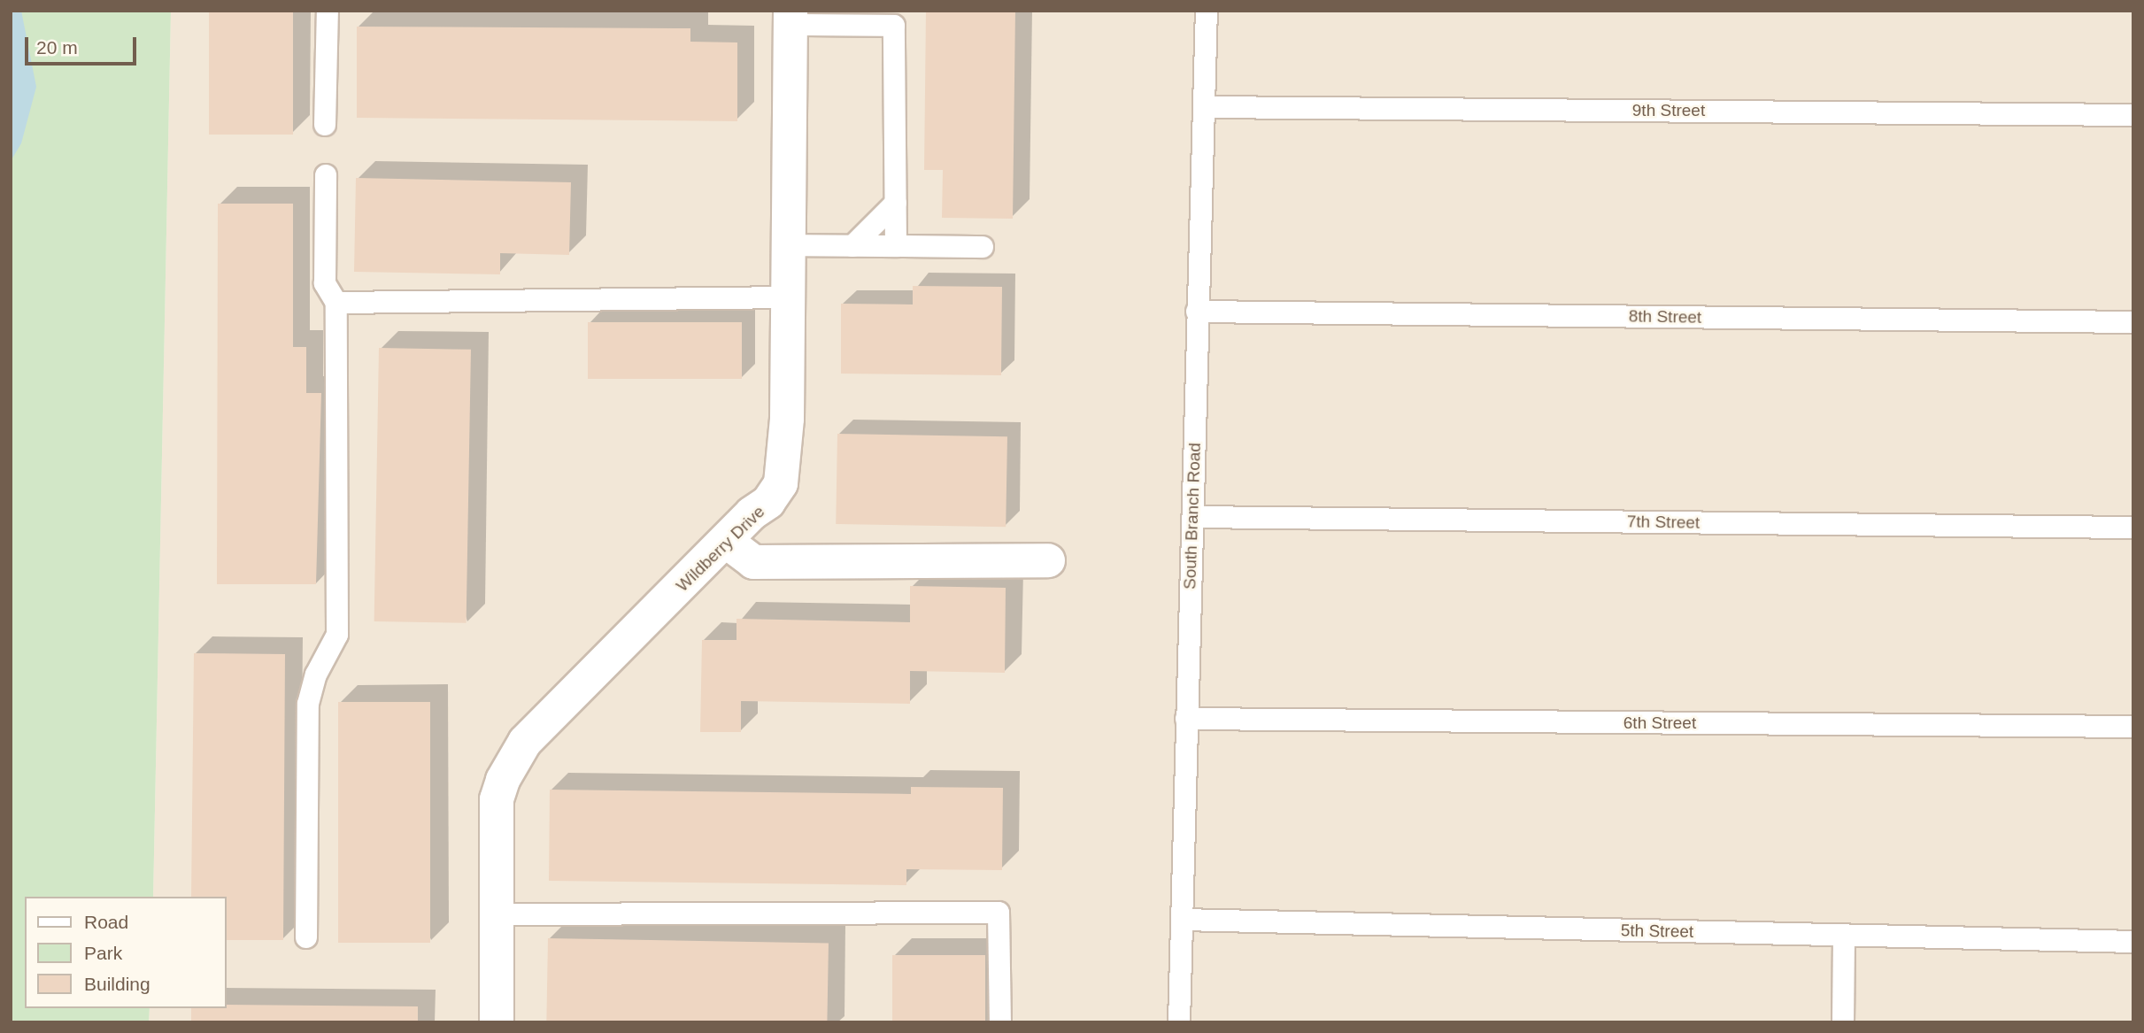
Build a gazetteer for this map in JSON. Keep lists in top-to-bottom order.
{
  "streets": {
    "street": ["Wildberry Drive"],
    "lane": [
      "9th Street",
      "8th Street",
      "South Branch Road",
      "7th Street",
      "6th Street",
      "5th Street"
    ]
  },
  "crossings": [
    ["9th Street", "South Branch Road"],
    ["8th Street", "South Branch Road"],
    ["South Branch Road", "7th Street"],
    ["South Branch Road", "6th Street"],
    ["South Branch Road", "5th Street"]
  ],
  "legend": ["Road", "Park", "Building"],
  "scale_bar": "20 m"
}
